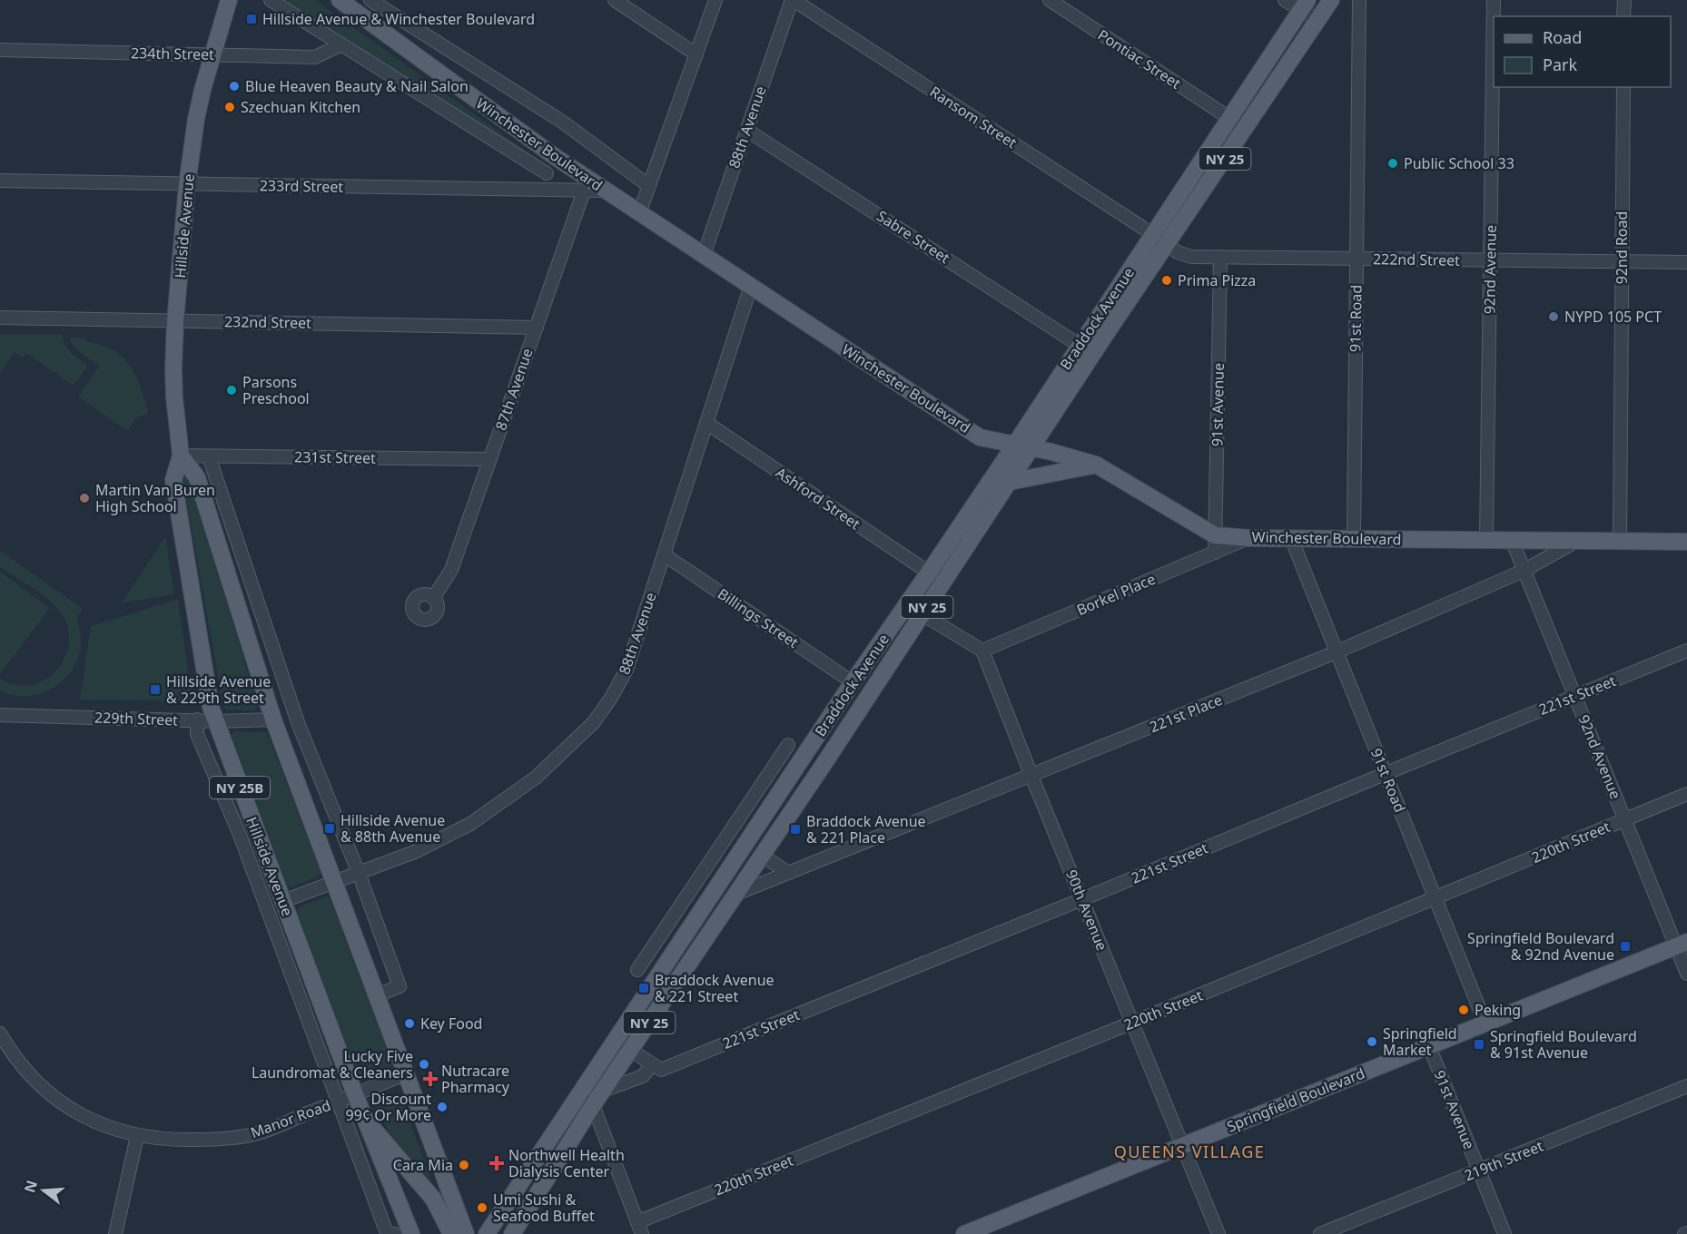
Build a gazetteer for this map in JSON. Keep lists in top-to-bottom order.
{
  "streets": {
    "main road": [
      "Winchester Boulevard",
      "NY 25",
      "Hillside Avenue",
      "Braddock Avenue",
      "NY 25B",
      "Springfield Boulevard"
    ],
    "street": [
      "234th Street",
      "Pontiac Street",
      "Ransom Street",
      "88th Avenue",
      "233rd Street",
      "Sabre Street",
      "92nd Road",
      "222nd Street",
      "92nd Avenue",
      "91st Road",
      "232nd Street",
      "87th Avenue",
      "91st Avenue",
      "231st Street",
      "Ashford Street",
      "Borkel Place",
      "Billings Street",
      "221st Street",
      "221st Place",
      "229th Street",
      "220th Street",
      "90th Avenue",
      "Manor Road",
      "219th Street"
    ]
  },
  "crossings": [
    ["234th Street", "Winchester Boulevard"],
    ["234th Street", "Hillside Avenue"],
    ["Pontiac Street", "Braddock Avenue"],
    ["Ransom Street", "88th Avenue"],
    ["Ransom Street", "222nd Street"],
    ["Ransom Street", "Braddock Avenue"],
    ["88th Avenue", "Winchester Boulevard"],
    ["88th Avenue", "Hillside Avenue"],
    ["88th Avenue", "Sabre Street"],
    ["88th Avenue", "Ashford Street"],
    ["88th Avenue", "Billings Street"],
    ["Winchester Boulevard", "233rd Street"],
    ["Winchester Boulevard", "92nd Road"],
    ["Winchester Boulevard", "92nd Avenue"],
    ["Winchester Boulevard", "Braddock Avenue"],
    ["Winchester Boulevard", "91st Road"],
    ["Winchester Boulevard", "87th Avenue"],
    ["Winchester Boulevard", "91st Avenue"],
    ["Winchester Boulevard", "Borkel Place"],
    ["Winchester Boulevard", "221st Place"],
    ["233rd Street", "Hillside Avenue"],
    ["233rd Street", "87th Avenue"],
    ["Hillside Avenue", "232nd Street"],
    ["Hillside Avenue", "231st Street"],
    ["Hillside Avenue", "229th Street"],
    ["Hillside Avenue", "Manor Road"],
    ["Sabre Street", "Braddock Avenue"],
    ["92nd Road", "222nd Street"],
    ["222nd Street", "92nd Avenue"],
    ["222nd Street", "Braddock Avenue"],
    ["222nd Street", "91st Road"],
    ["222nd Street", "91st Avenue"],
    ["92nd Avenue", "221st Street"],
    ["92nd Avenue", "221st Place"],
    ["92nd Avenue", "220th Street"],
    ["92nd Avenue", "Springfield Boulevard"],
    ["Braddock Avenue", "Ashford Street"],
    ["Braddock Avenue", "Billings Street"],
    ["Braddock Avenue", "221st Place"],
    ["91st Road", "221st Street"],
    ["91st Road", "221st Place"],
    ["91st Road", "220th Street"],
    ["91st Road", "Springfield Boulevard"],
    ["232nd Street", "87th Avenue"],
    ["87th Avenue", "231st Street"],
    ["91st Avenue", "Borkel Place"],
    ["91st Avenue", "Springfield Boulevard"],
    ["91st Avenue", "219th Street"],
    ["Borkel Place", "90th Avenue"],
    ["221st Street", "90th Avenue"],
    ["221st Place", "90th Avenue"],
    ["220th Street", "90th Avenue"],
    ["90th Avenue", "Springfield Boulevard"]
  ],
  "districts": ["QUEENS VILLAGE"],
  "places": {
    "transit": [
      "Hillside Avenue & Winchester Boulevard",
      "Hillside Avenue & 229th Street",
      "Hillside Avenue & 88th Avenue",
      "Braddock Avenue & 221 Place",
      "Springfield Boulevard & 92nd Avenue",
      "Braddock Avenue & 221 Street",
      "Springfield Boulevard & 91st Avenue"
    ],
    "other": [
      "Blue Heaven Beauty & Nail Salon",
      "Szechuan Kitchen",
      "Public School 33",
      "Prima Pizza",
      "NYPD 105 PCT",
      "Parsons Preschool",
      "Martin Van Buren High School",
      "Peking",
      "Key Food",
      "Springfield Market",
      "Lucky Five Laundromat & Cleaners",
      "Discount 99¢ Or More",
      "Cara Mia",
      "Umi Sushi & Seafood Buffet"
    ],
    "health": ["Nutracare Pharmacy", "Northwell Health Dialysis Center"]
  },
  "legend": ["Road", "Park"],
  "north": "left"
}
